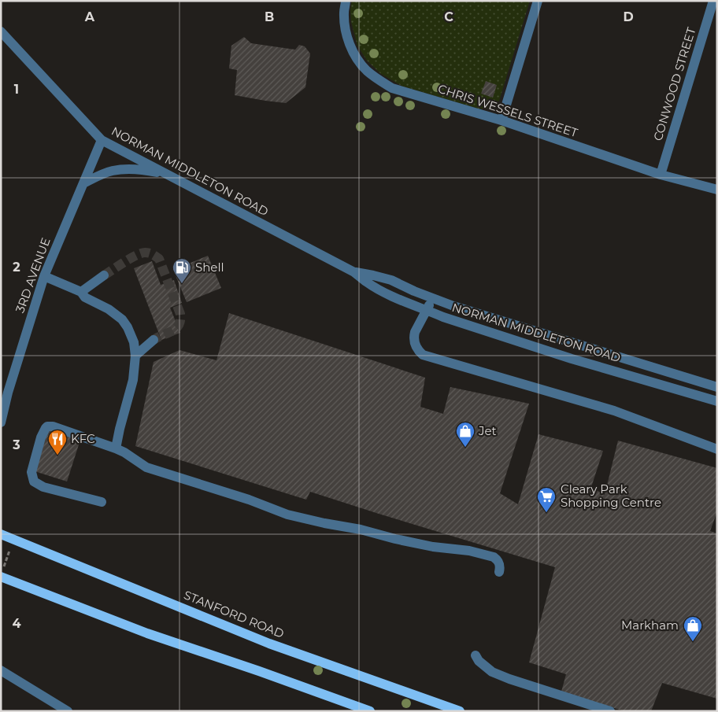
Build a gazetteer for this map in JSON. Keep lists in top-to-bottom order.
{
  "streets": {
    "main road": ["STANFORD ROAD"],
    "street": [
      "CONWOOD STREET",
      "CHRIS WESSELS STREET",
      "NORMAN MIDDLETON ROAD",
      "3RD AVENUE"
    ]
  },
  "crossings": [
    ["CONWOOD STREET", "CHRIS WESSELS STREET"],
    ["NORMAN MIDDLETON ROAD", "3RD AVENUE"]
  ],
  "places": {
    "fuel station": ["Shell"],
    "shop": ["Jet", "Markham"],
    "restaurant": ["KFC"],
    "supermarket": ["Cleary Park Shopping Centre"]
  },
  "grid": {
    "columns": [
      "A",
      "B",
      "C",
      "D"
    ],
    "rows": [
      "1",
      "2",
      "3",
      "4"
    ]
  }
}
